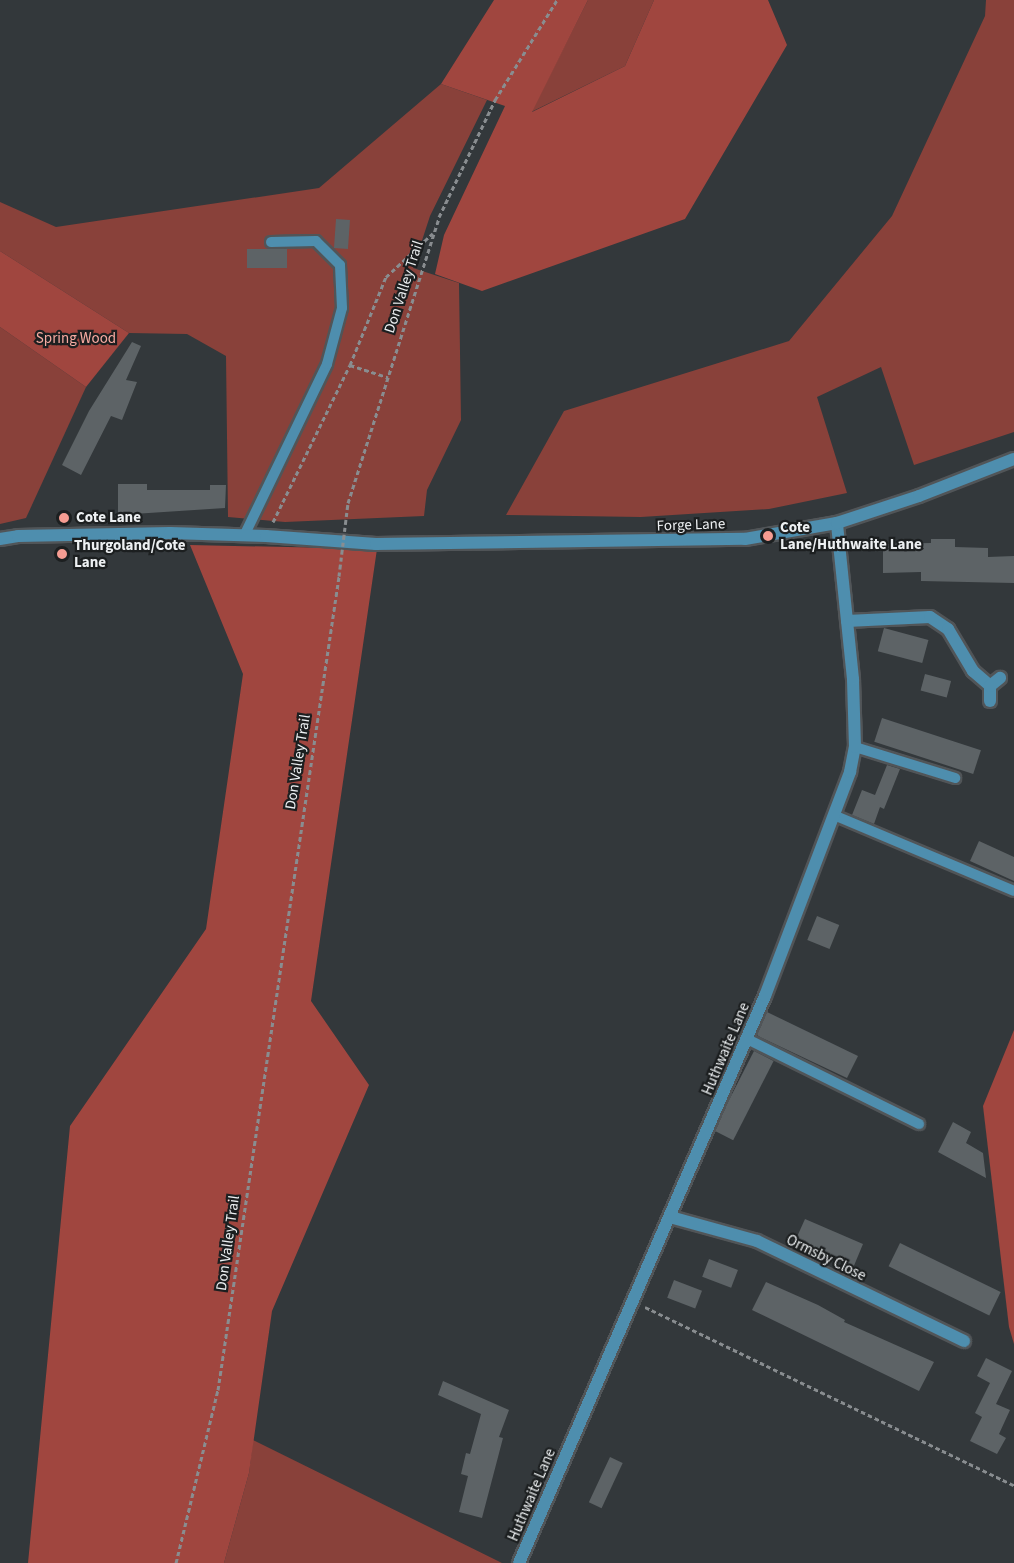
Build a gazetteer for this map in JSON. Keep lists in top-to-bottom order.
{
  "streets": {
    "street": ["Forge Lane", "Huthwaite Lane", "Ormsby Close"],
    "path": ["Don Valley Trail"]
  },
  "crossings": [
    ["Forge Lane", "Huthwaite Lane"],
    ["Huthwaite Lane", "Ormsby Close"]
  ],
  "parks": ["Spring Wood"],
  "places": ["Cote Lane", "Cote Lane/Huthwaite Lane", "Thurgoland/Cote Lane"]
}
